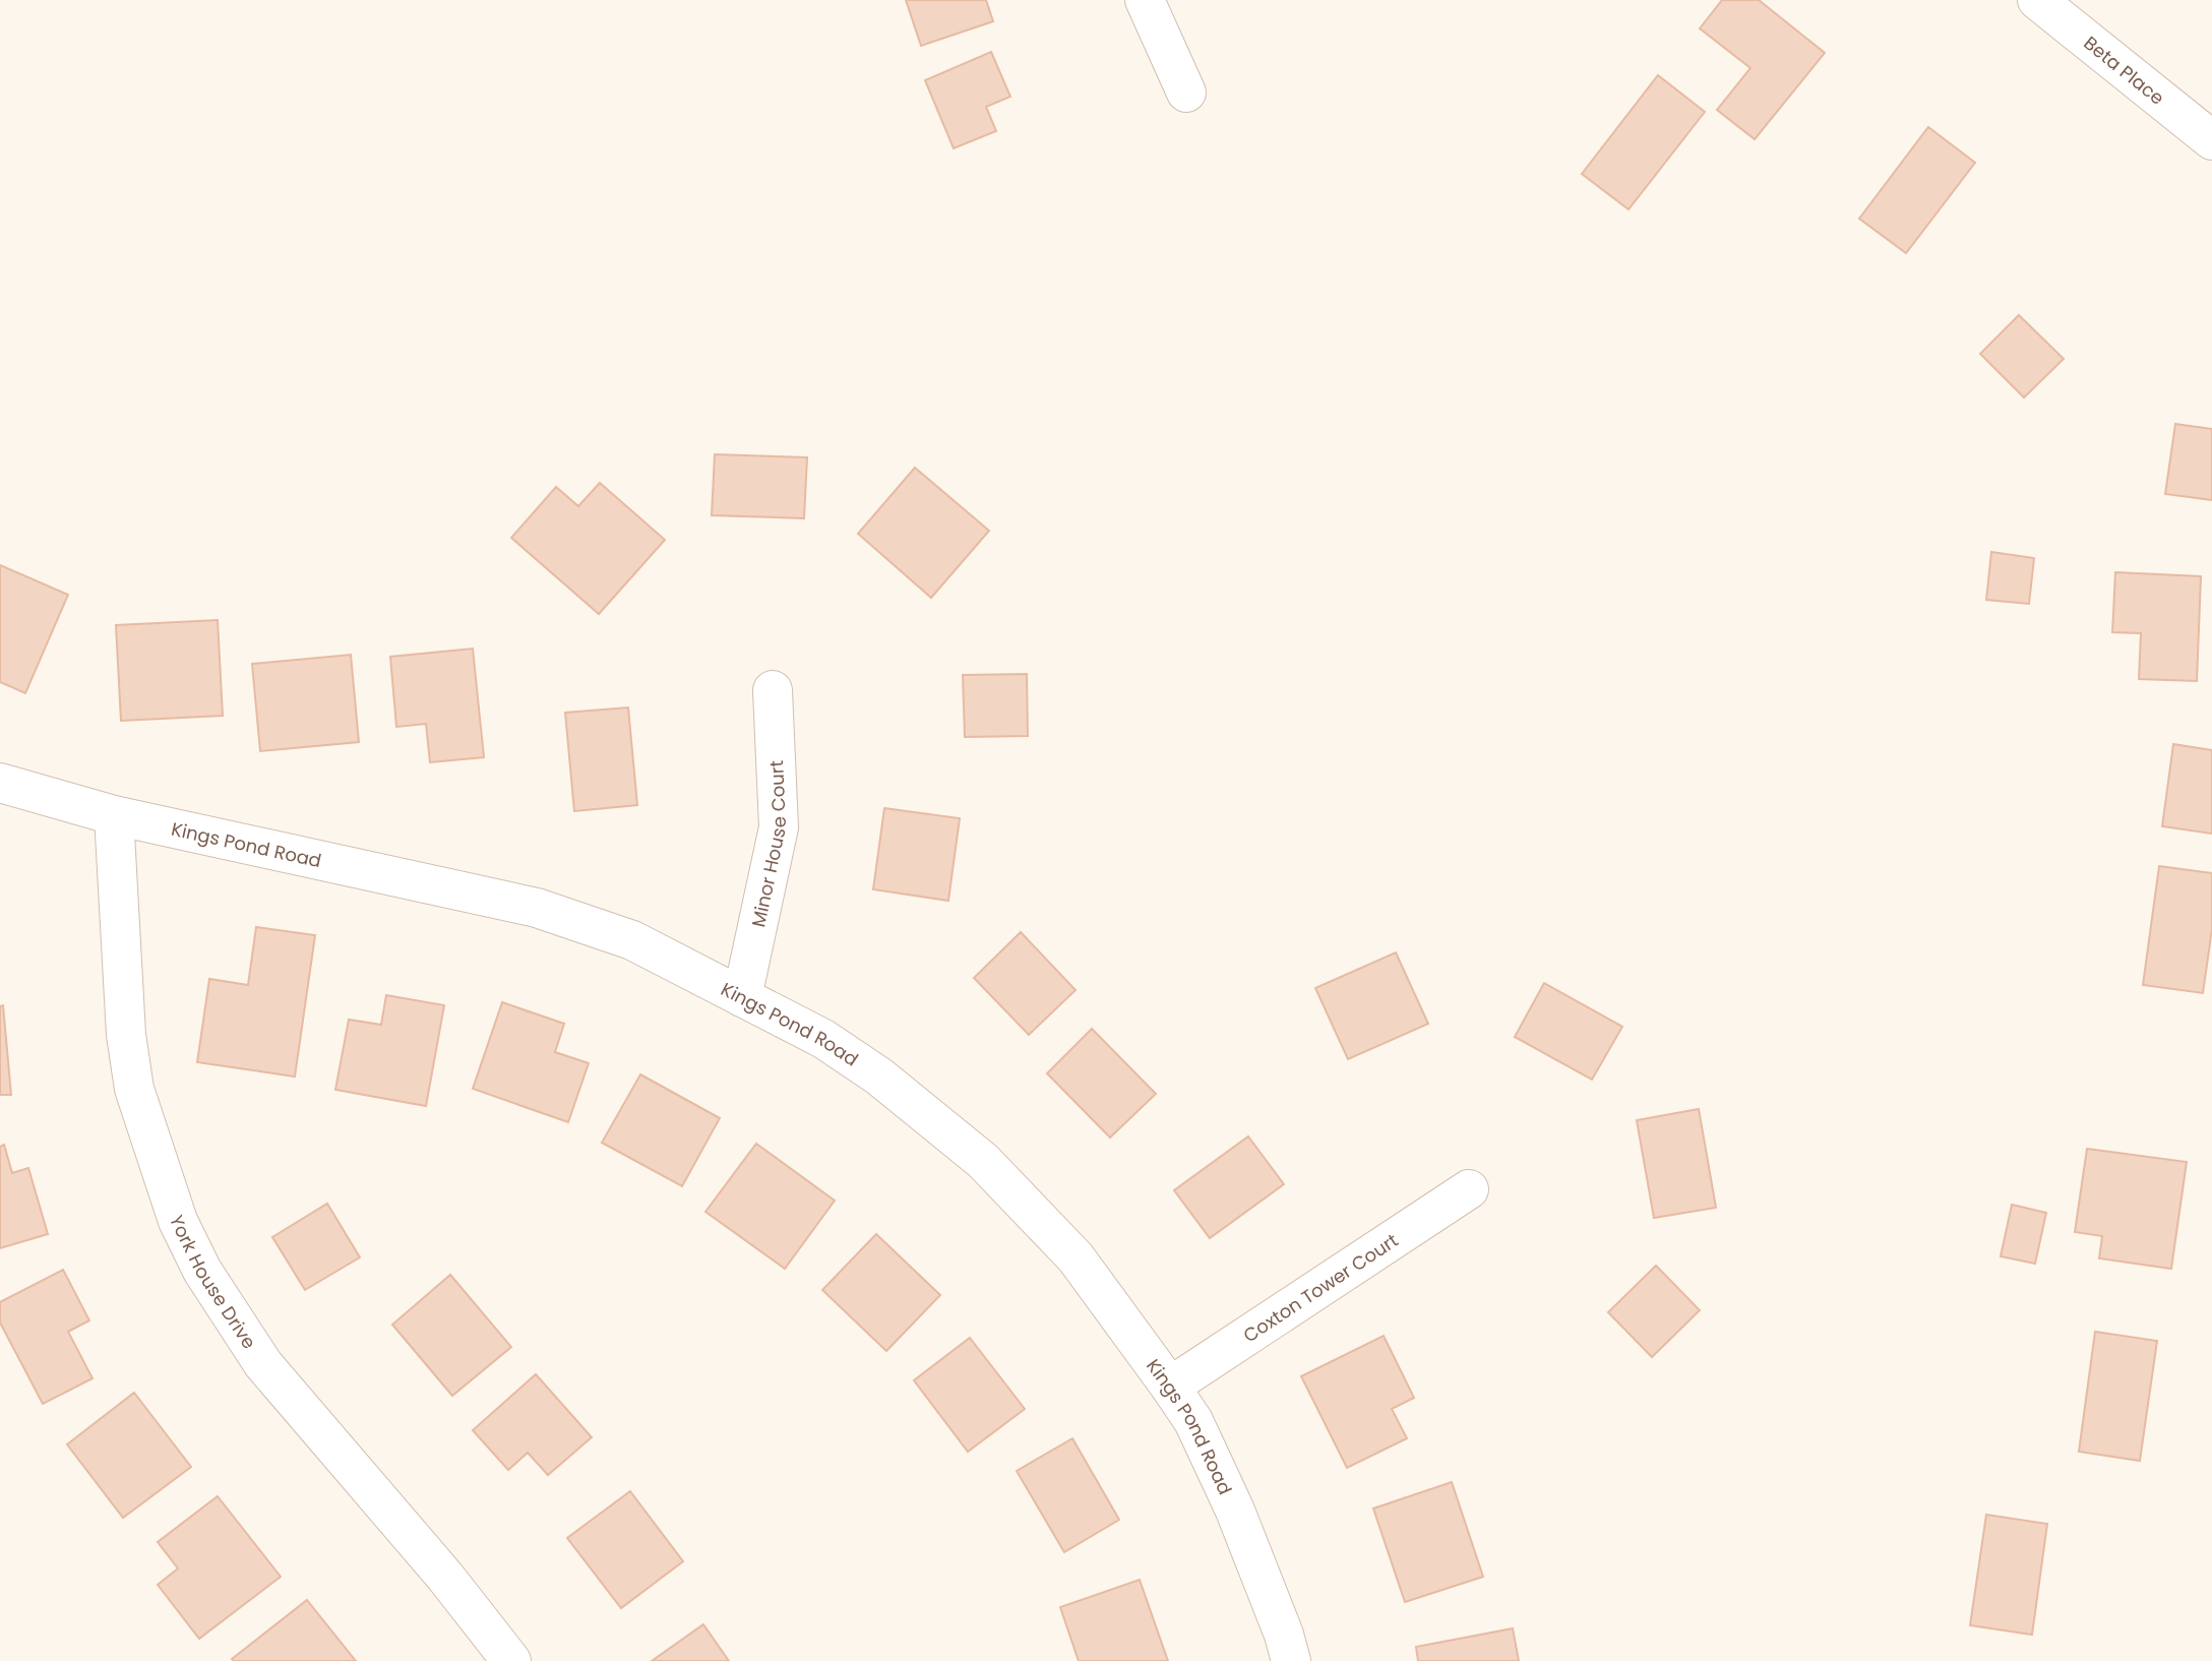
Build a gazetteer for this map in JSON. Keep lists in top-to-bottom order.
{
  "streets": {
    "street": [
      "Beta Place",
      "Minor House Court",
      "Kings Pond Road",
      "York House Drive",
      "Coxton Tower Court"
    ]
  },
  "crossings": [
    ["Minor House Court", "Kings Pond Road"],
    ["Kings Pond Road", "York House Drive"],
    ["Kings Pond Road", "Coxton Tower Court"]
  ]
}
